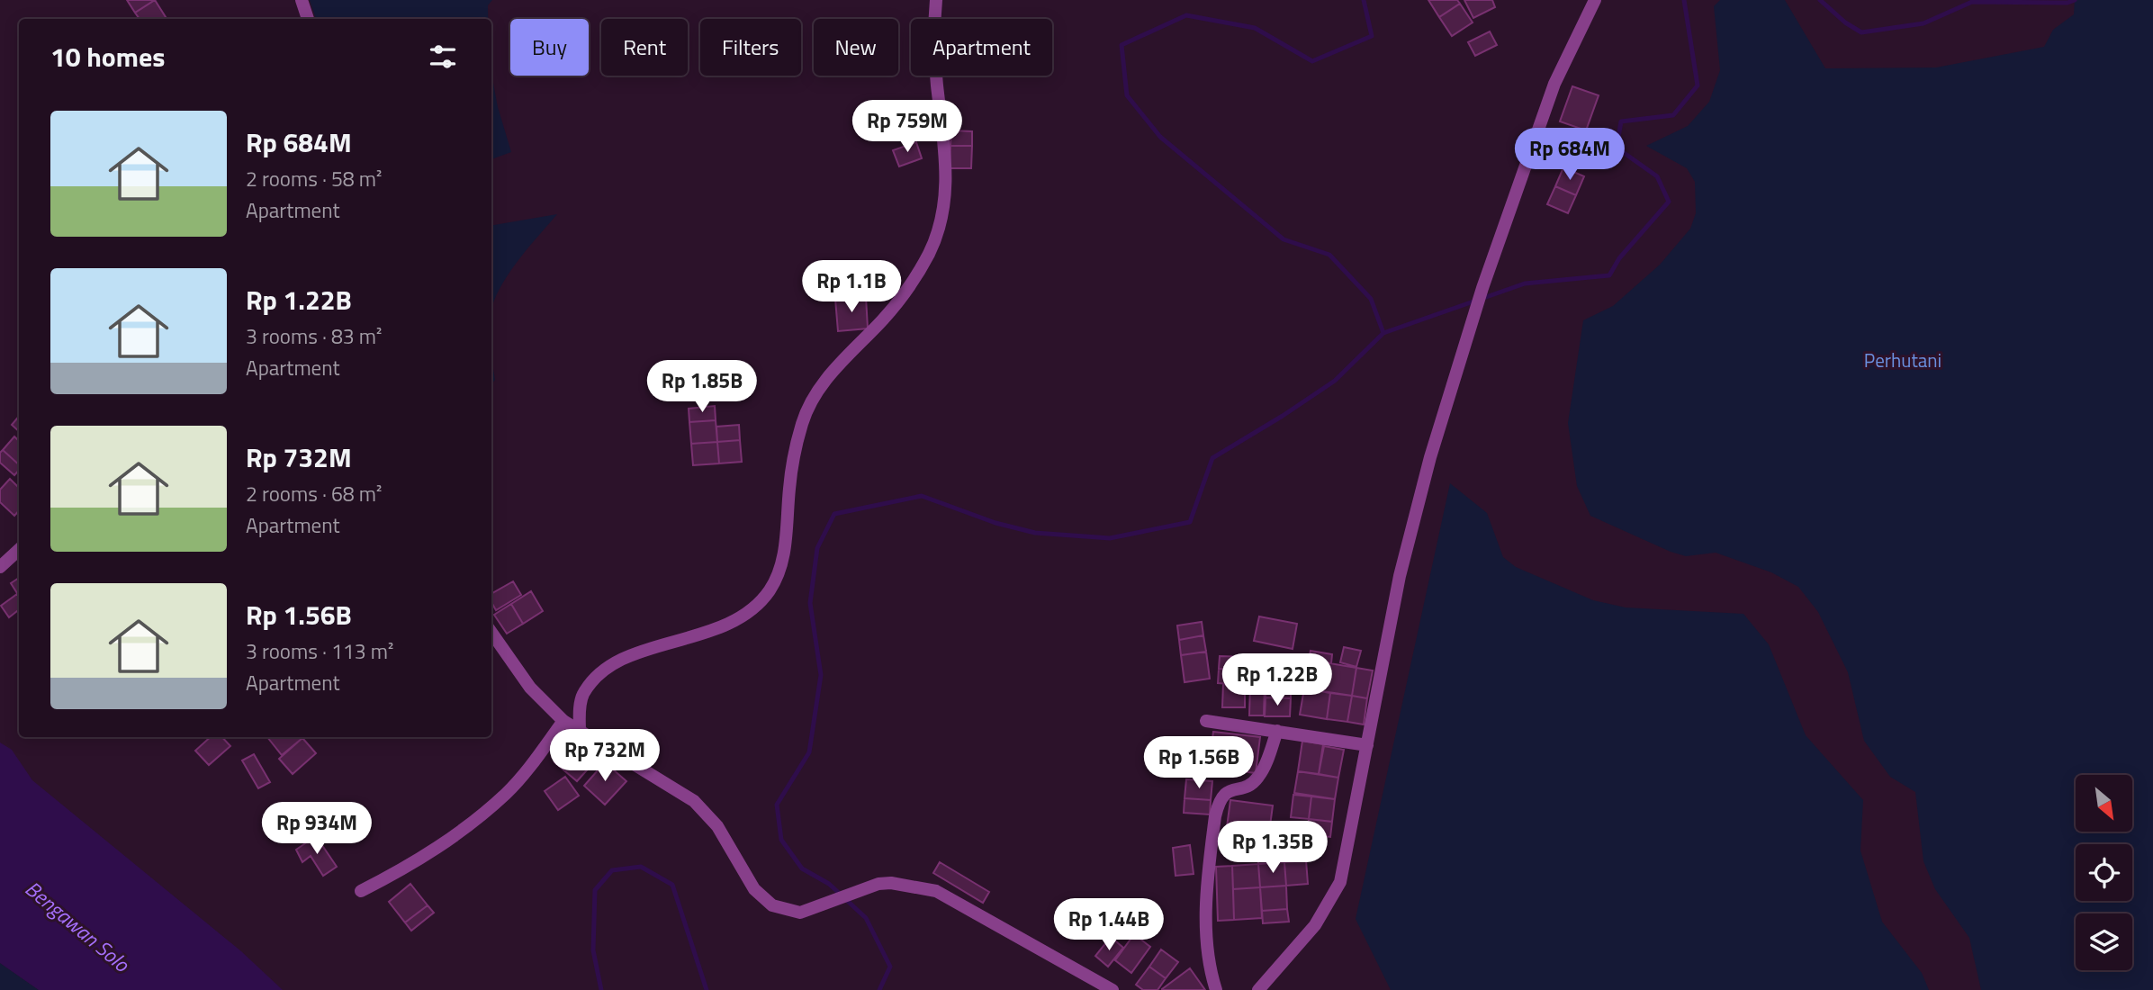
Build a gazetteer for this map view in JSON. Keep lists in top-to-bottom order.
{
  "water": ["Bengawan Solo"],
  "parks": ["Perhutani"],
  "north": "bottom right",
  "page": {
    "chip": [
      "Buy",
      "Rent",
      "Filters",
      "New",
      "Apartment"
    ],
    "heading": "10 homes",
    "list": [
      {
        "name": "Rp 684M",
        "note": "2 rooms · 58 m² · Apartment"
      },
      {
        "name": "Rp 1.22B",
        "note": "3 rooms · 83 m² · Apartment"
      },
      {
        "name": "Rp 732M",
        "note": "2 rooms · 68 m² · Apartment"
      },
      {
        "name": "Rp 1.56B",
        "note": "3 rooms · 113 m² · Apartment"
      }
    ],
    "price": [
      "Rp 759M",
      "Rp 684M",
      "Rp 1.1B",
      "Rp 1.85B",
      "Rp 1.22B",
      "Rp 732M",
      "Rp 1.56B",
      "Rp 934M",
      "Rp 1.35B",
      "Rp 1.44B"
    ]
  }
}
